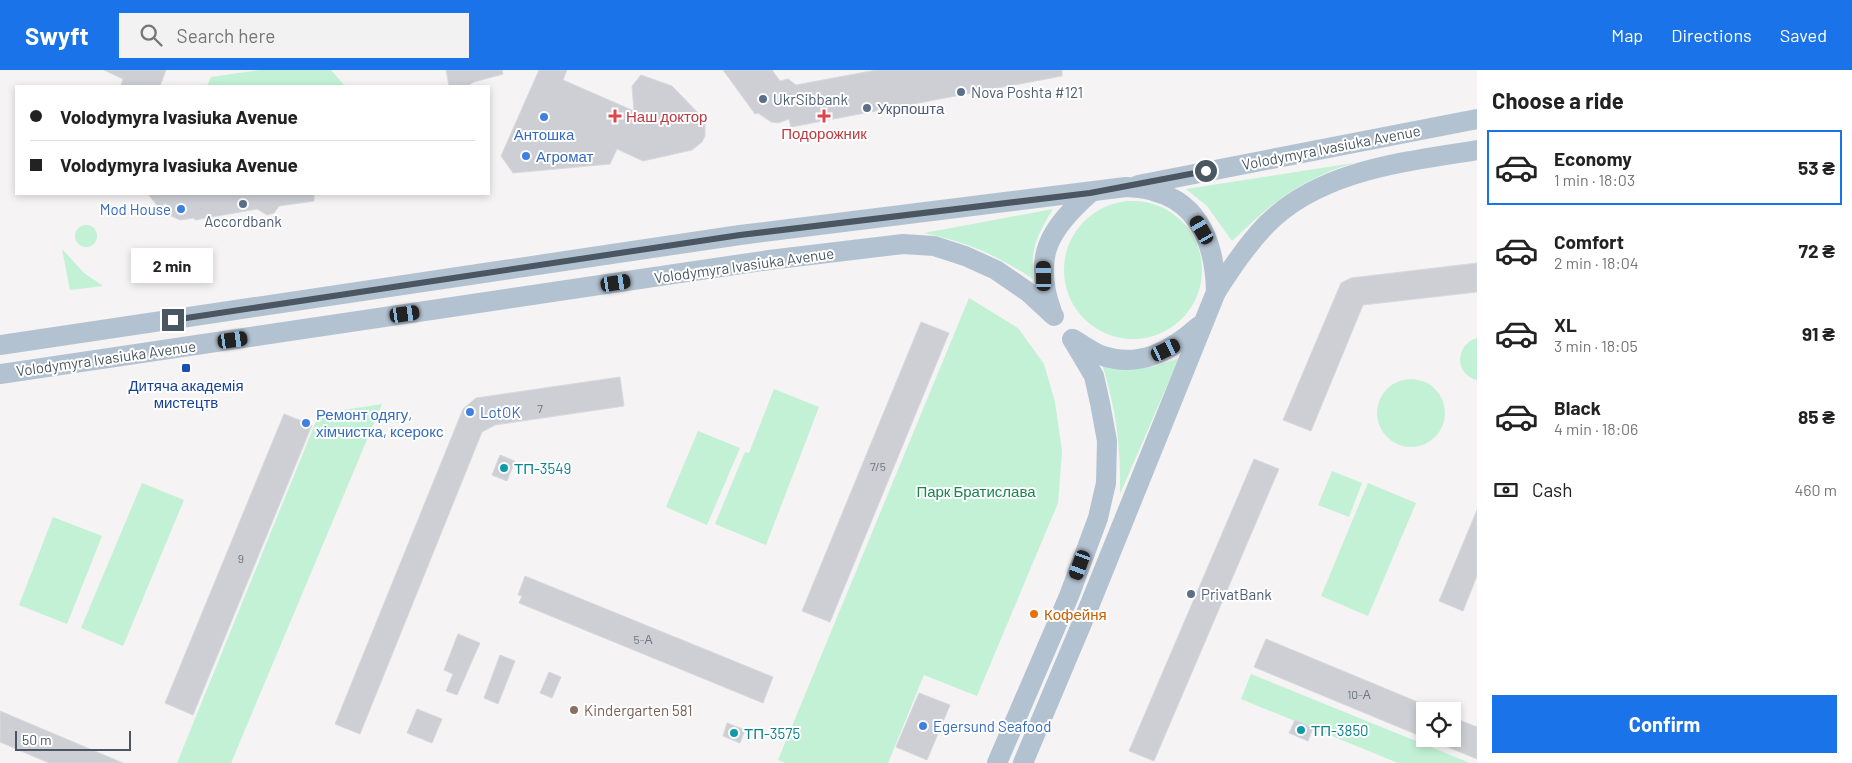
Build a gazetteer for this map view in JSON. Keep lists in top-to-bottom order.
{
  "streets": {
    "main road": ["Volodymyra Ivasiuka Avenue"]
  },
  "parks": ["Парк Братислава"],
  "places": {
    "other": [
      "Nova Poshta #121",
      "UkrSibbank",
      "Укрпошта",
      "Антошка",
      "Агромат",
      "Accordbank",
      "Mod House",
      "LotOK",
      "Ремонт одягу, хімчистка, ксерокс",
      "ТП-3549",
      "PrivatBank",
      "Кофейня",
      "Kindergarten 581",
      "Egersund Seafood",
      "ТП-3850",
      "ТП-3575"
    ],
    "health": ["Наш доктор", "Подорожник"],
    "transit": ["Дитяча академія мистецтв"]
  },
  "house_numbers": [
    "7",
    "7/5",
    "9",
    "5-А",
    "10-А"
  ],
  "scale_bar": "50 m",
  "page": {
    "header": "Swyft",
    "search": "Search here",
    "nav": ["Map", "Directions", "Saved"],
    "heading": "Choose a ride",
    "banner": ["Volodymyra Ivasiuka Avenue", "Volodymyra Ivasiuka Avenue"],
    "list": [
      {
        "name": "Economy",
        "note": "1 min · 18:03",
        "value": "53 ₴"
      },
      {
        "name": "Comfort",
        "note": "2 min · 18:04",
        "value": "72 ₴"
      },
      {
        "name": "XL",
        "note": "3 min · 18:05",
        "value": "91 ₴"
      },
      {
        "name": "Black",
        "note": "4 min · 18:06",
        "value": "85 ₴"
      }
    ],
    "bubble": "2 min",
    "pay": ["Cash", "460 m"],
    "buttons": "Confirm",
    "scale": "50 m"
  }
}
